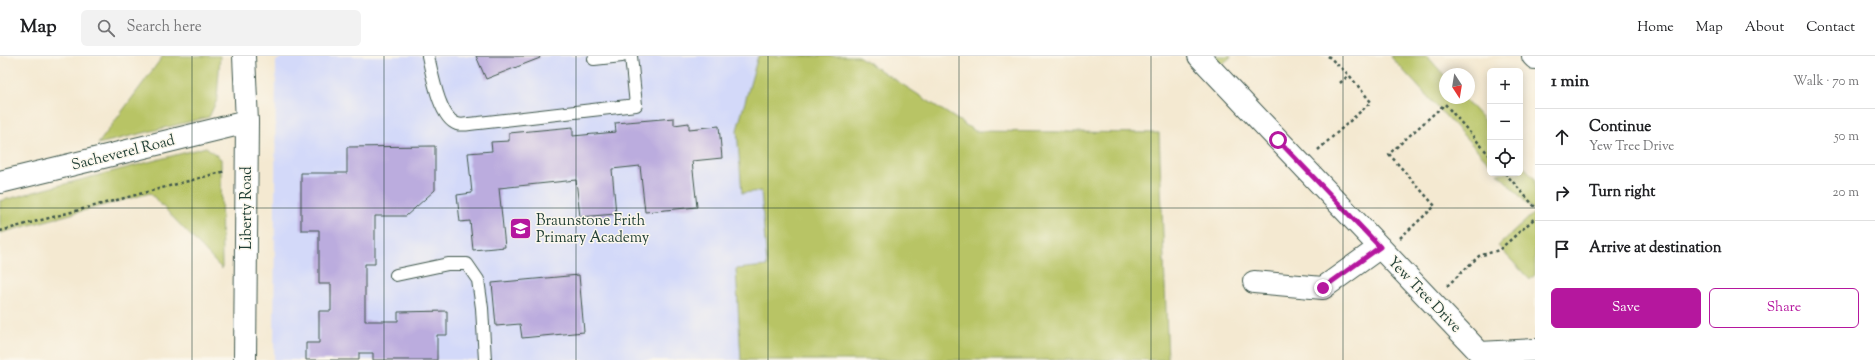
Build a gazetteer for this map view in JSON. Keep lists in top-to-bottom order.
{
  "streets": {
    "street": ["Sacheverel Road", "Liberty Road", "Yew Tree Drive"]
  },
  "crossings": [
    ["Sacheverel Road", "Liberty Road"]
  ],
  "places": {
    "school or university": ["Braunstone Frith Primary Academy"]
  },
  "north": "bottom",
  "page": {
    "header": "Map",
    "search": "Search here",
    "nav": [
      "Home",
      "Map",
      "About",
      "Contact"
    ],
    "heading": ["1 min", "Walk · 70 m"],
    "map_buttons": ["+", "−"],
    "list": [
      ["Continue", "Yew Tree Drive", "50 m"],
      ["Turn right", "20 m"],
      "Arrive at destination"
    ],
    "buttons": ["Save", "Share"]
  }
}
